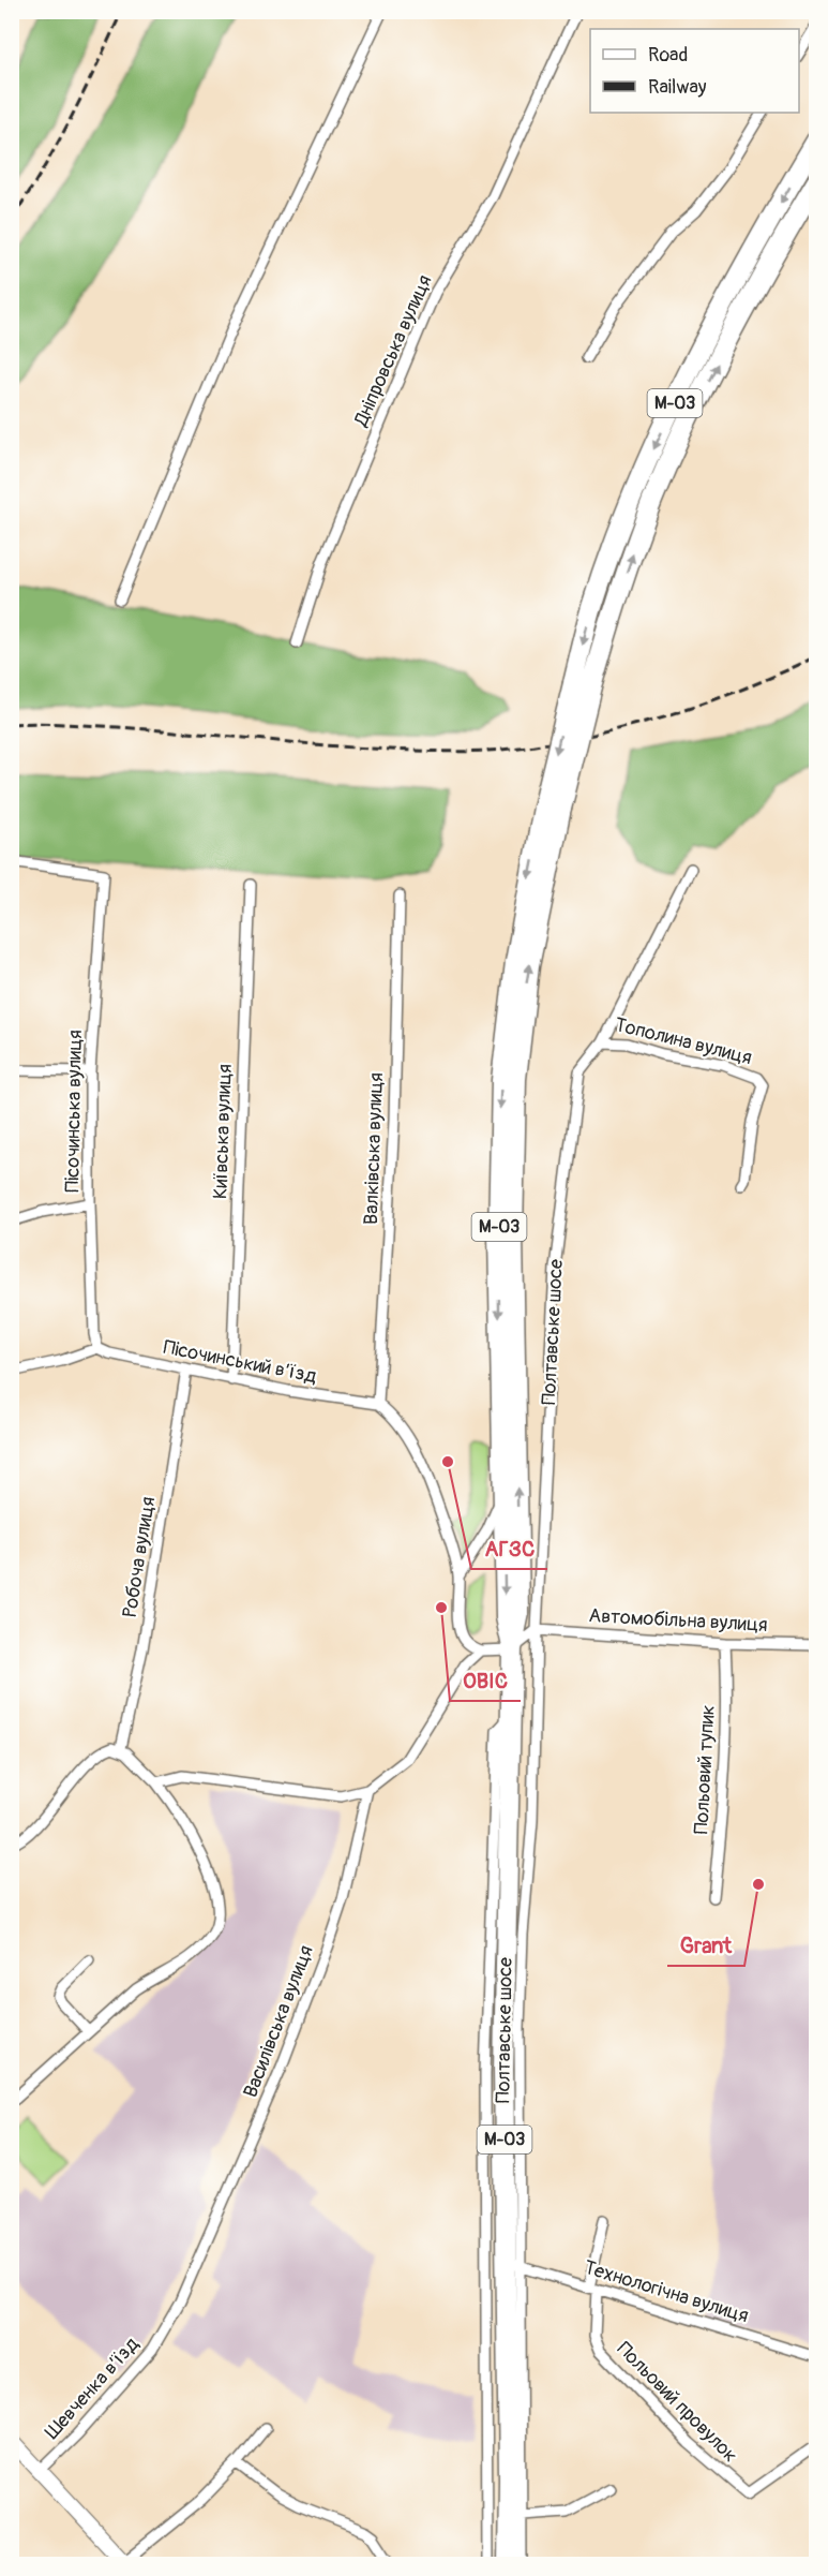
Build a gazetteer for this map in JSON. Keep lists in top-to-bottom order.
{
  "streets": {
    "highway": ["М-03", "Полтавське шосе"],
    "street": [
      "Дніпровська вулиця",
      "Тополина вулиця",
      "Пісочинська вулиця",
      "Київська вулиця",
      "Валківська вулиця",
      "Пісочинський в’їзд",
      "Робоча вулиця",
      "Автомобільна вулиця",
      "Польовий тупик",
      "Василівська вулиця",
      "Технологічна вулиця",
      "Шевченка в’їзд",
      "Польовий провулок"
    ]
  },
  "crossings": [
    ["М-03", "Полтавське шосе"],
    ["Тополина вулиця", "Полтавське шосе"],
    ["Пісочинська вулиця", "Пісочинський в’їзд"],
    ["Київська вулиця", "Пісочинський в’їзд"],
    ["Валківська вулиця", "Пісочинський в’їзд"],
    ["Полтавське шосе", "Автомобільна вулиця"],
    ["Полтавське шосе", "Технологічна вулиця"],
    ["Пісочинський в’їзд", "Робоча вулиця"],
    ["Автомобільна вулиця", "Польовий тупик"],
    ["Василівська вулиця", "Шевченка в’їзд"],
    ["Технологічна вулиця", "Польовий провулок"]
  ],
  "places": ["АГЗС", "ОВІС", "Grant"],
  "legend": ["Road", "Railway"]
}
